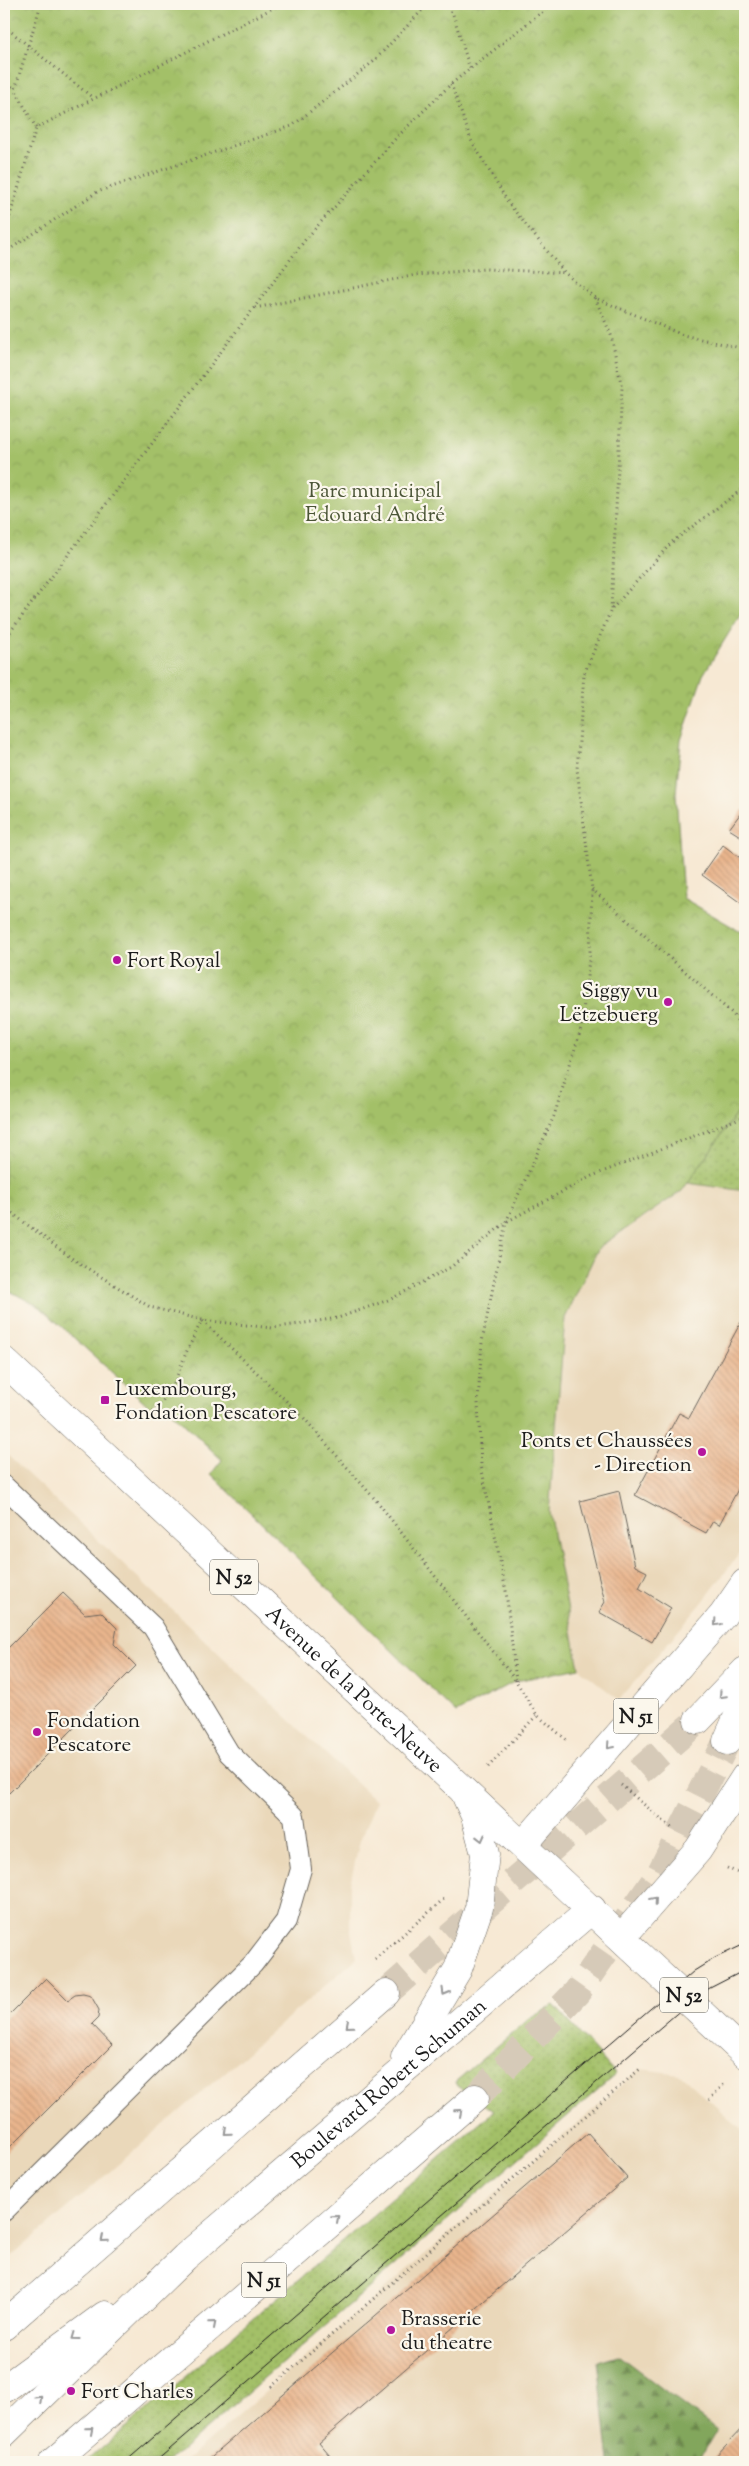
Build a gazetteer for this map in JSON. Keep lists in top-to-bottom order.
{
  "streets": {
    "main road": [
      "N 52",
      "Avenue de la Porte-Neuve",
      "N 51",
      "Boulevard Robert Schuman"
    ]
  },
  "crossings": [
    ["N 52", "Avenue de la Porte-Neuve"],
    ["N 52", "N 51"],
    ["N 52", "Boulevard Robert Schuman"]
  ],
  "parks": ["Parc municipal Edouard André"],
  "places": {
    "other": [
      "Fort Royal",
      "Siggy vu Lëtzebuerg",
      "Ponts et Chaussées - Direction",
      "Fondation Pescatore",
      "Brasserie du theatre",
      "Fort Charles"
    ],
    "transit": ["Luxembourg, Fondation Pescatore"]
  }
}
